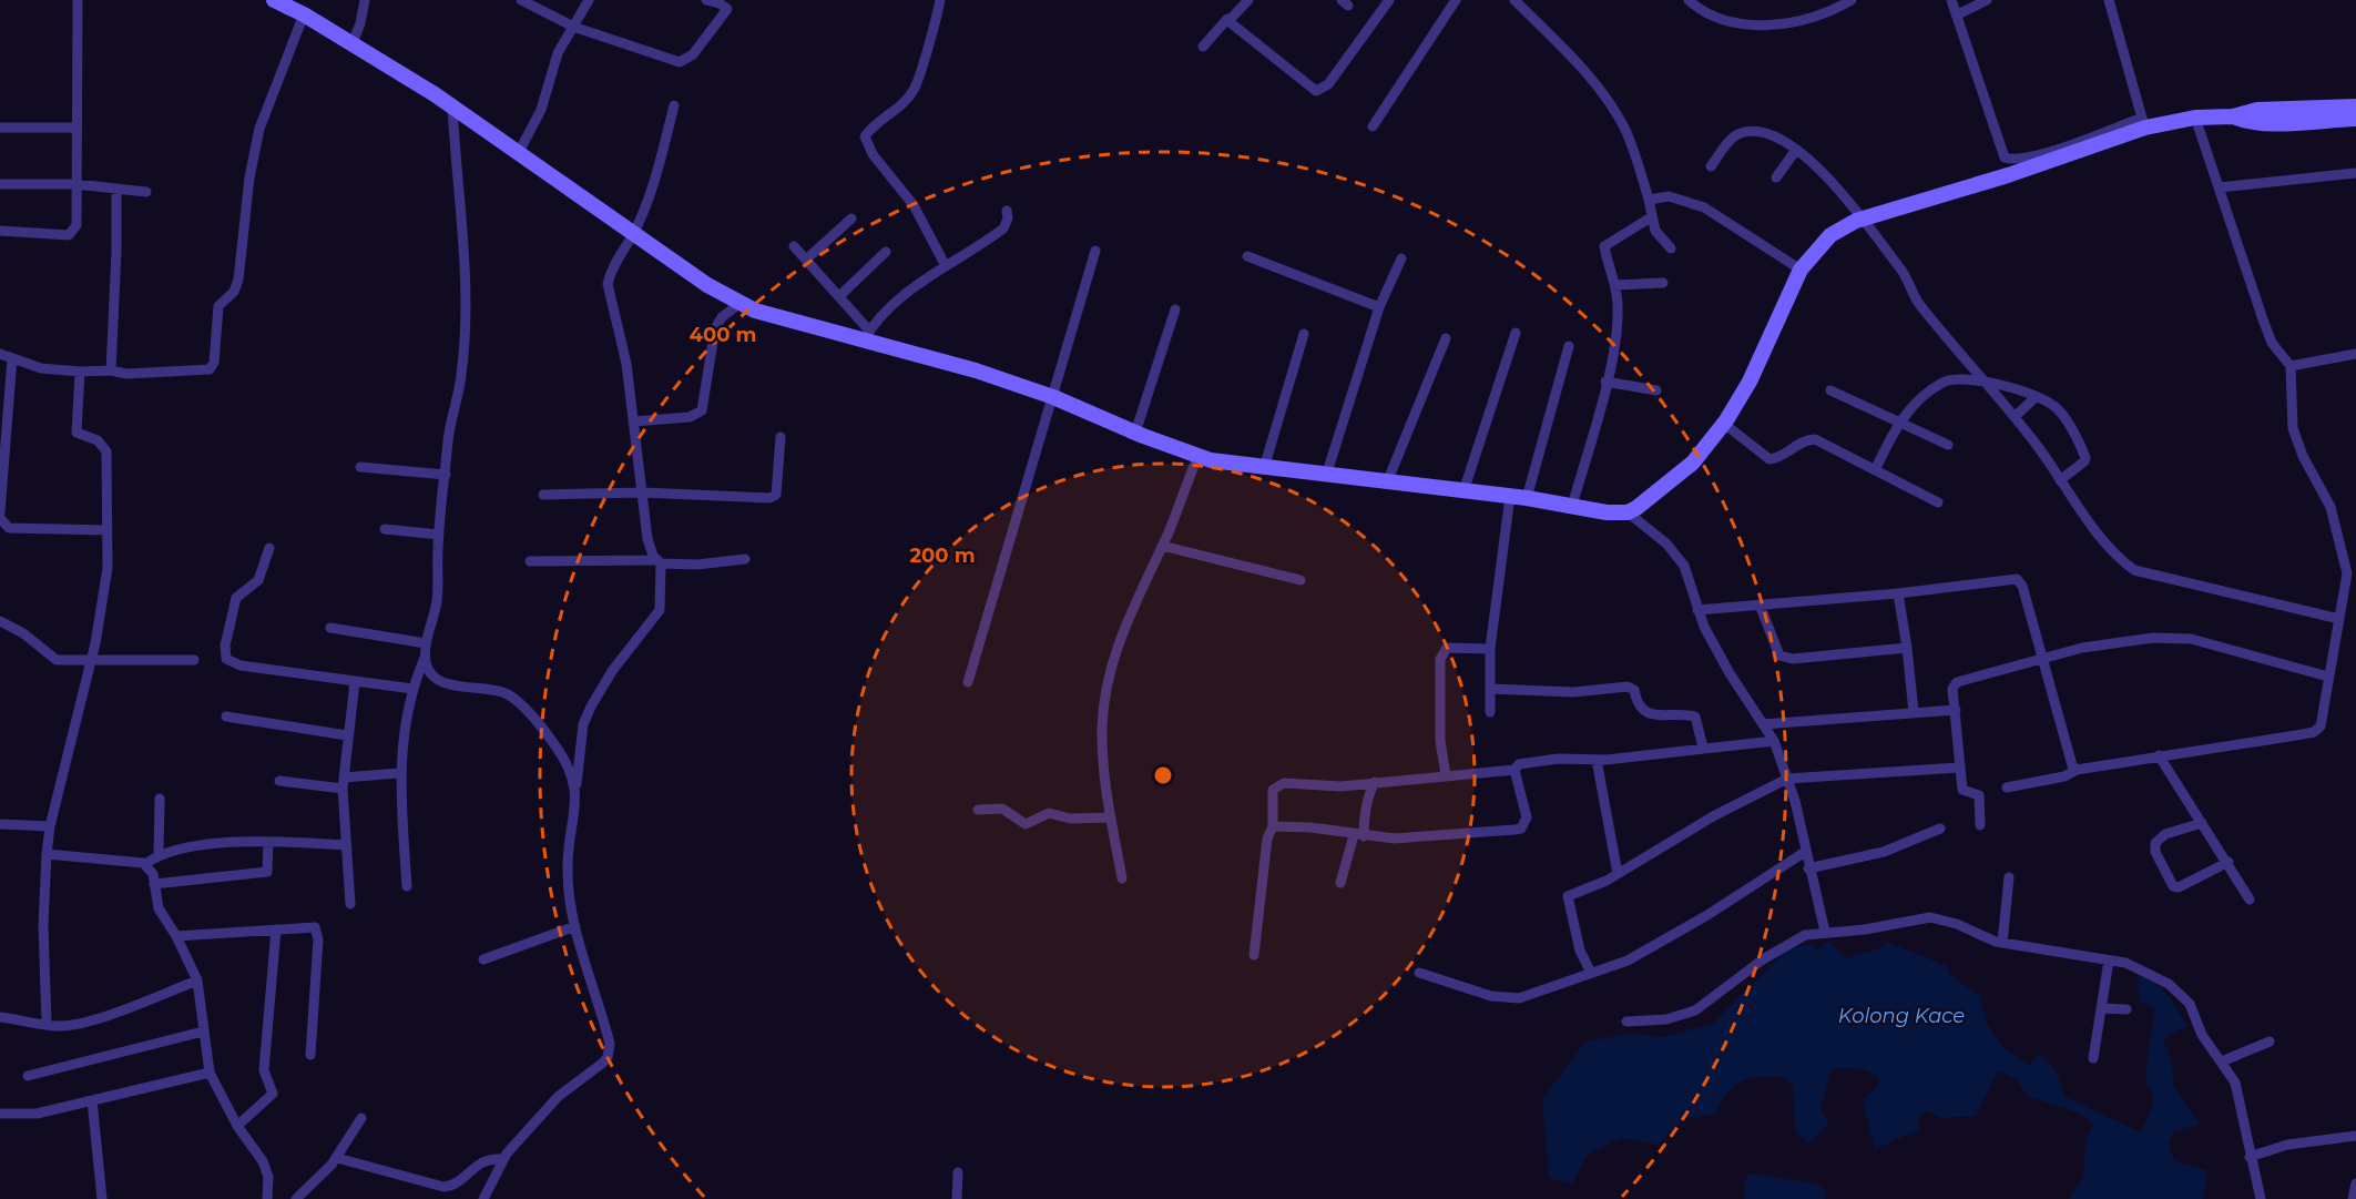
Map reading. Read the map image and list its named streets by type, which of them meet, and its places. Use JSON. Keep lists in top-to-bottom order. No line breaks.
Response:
{"water":["Kolong Kace"],"rings":["400 m","200 m"]}
